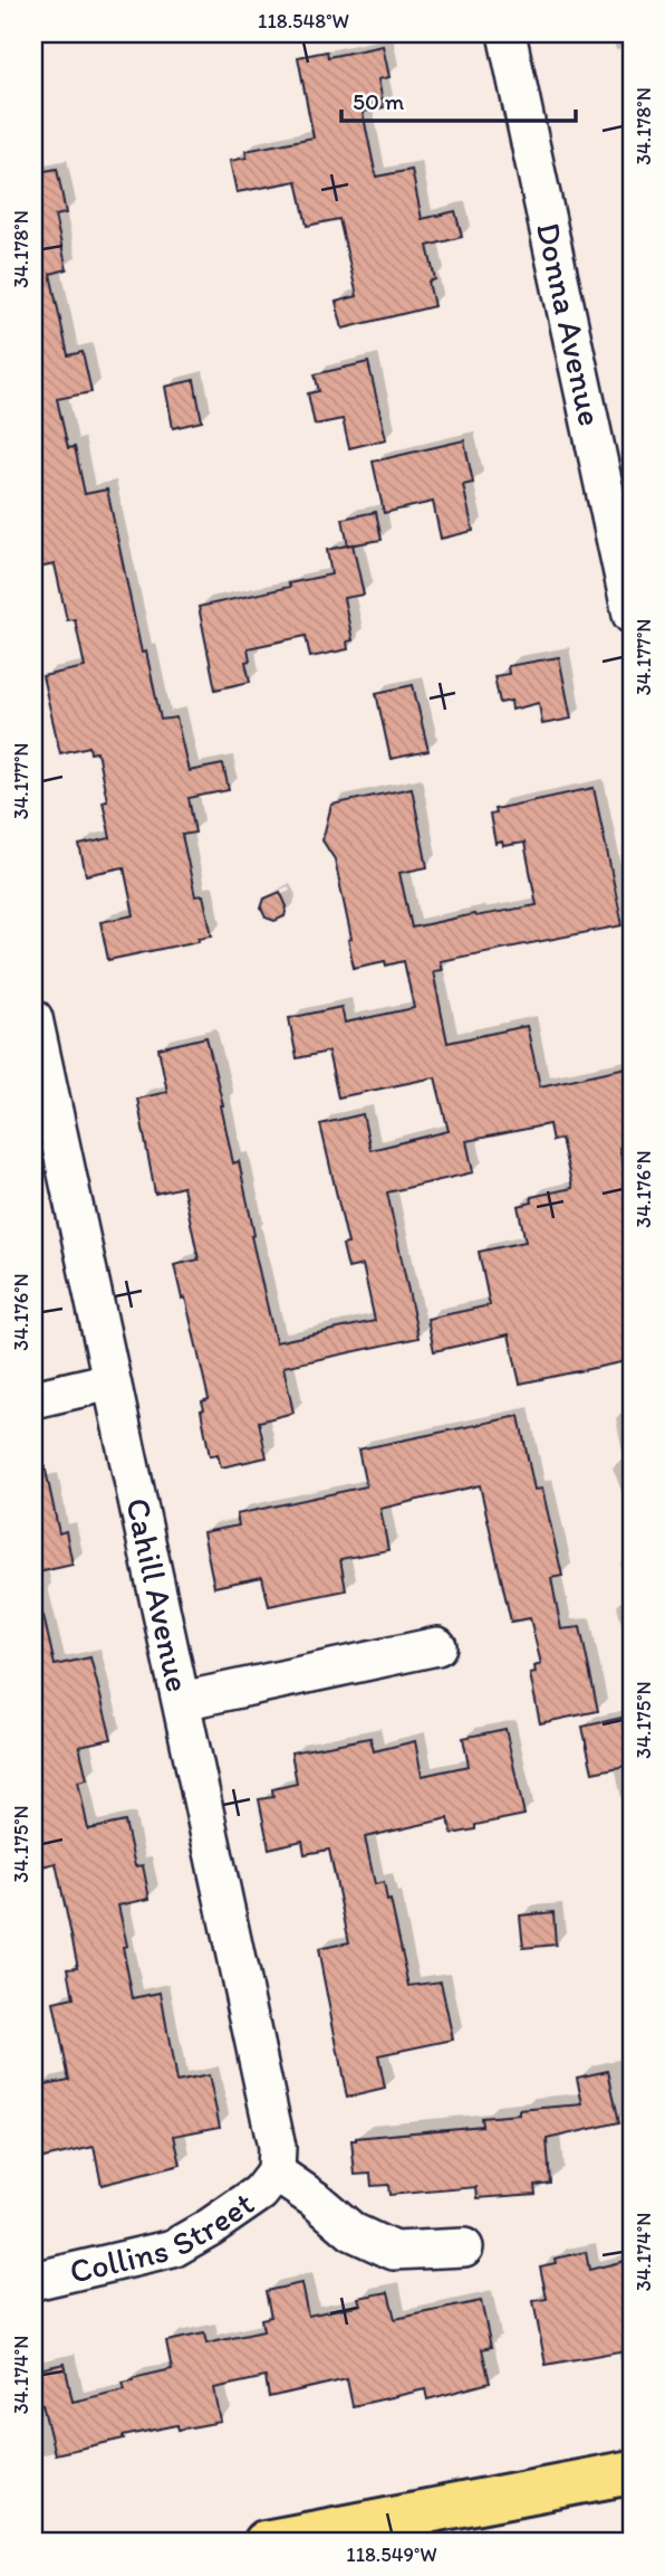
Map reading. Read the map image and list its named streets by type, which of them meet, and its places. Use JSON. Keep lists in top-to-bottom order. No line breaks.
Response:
{"streets":{"street":["Donna Avenue","Cahill Avenue","Collins Street"]},"crossings":[["Cahill Avenue","Collins Street"]],"scale_bar":"50 m","coordinates":["118.548°W","34.178°N","34.177°N","34.176°N","34.175°N","34.174°N","118.549°W"]}
